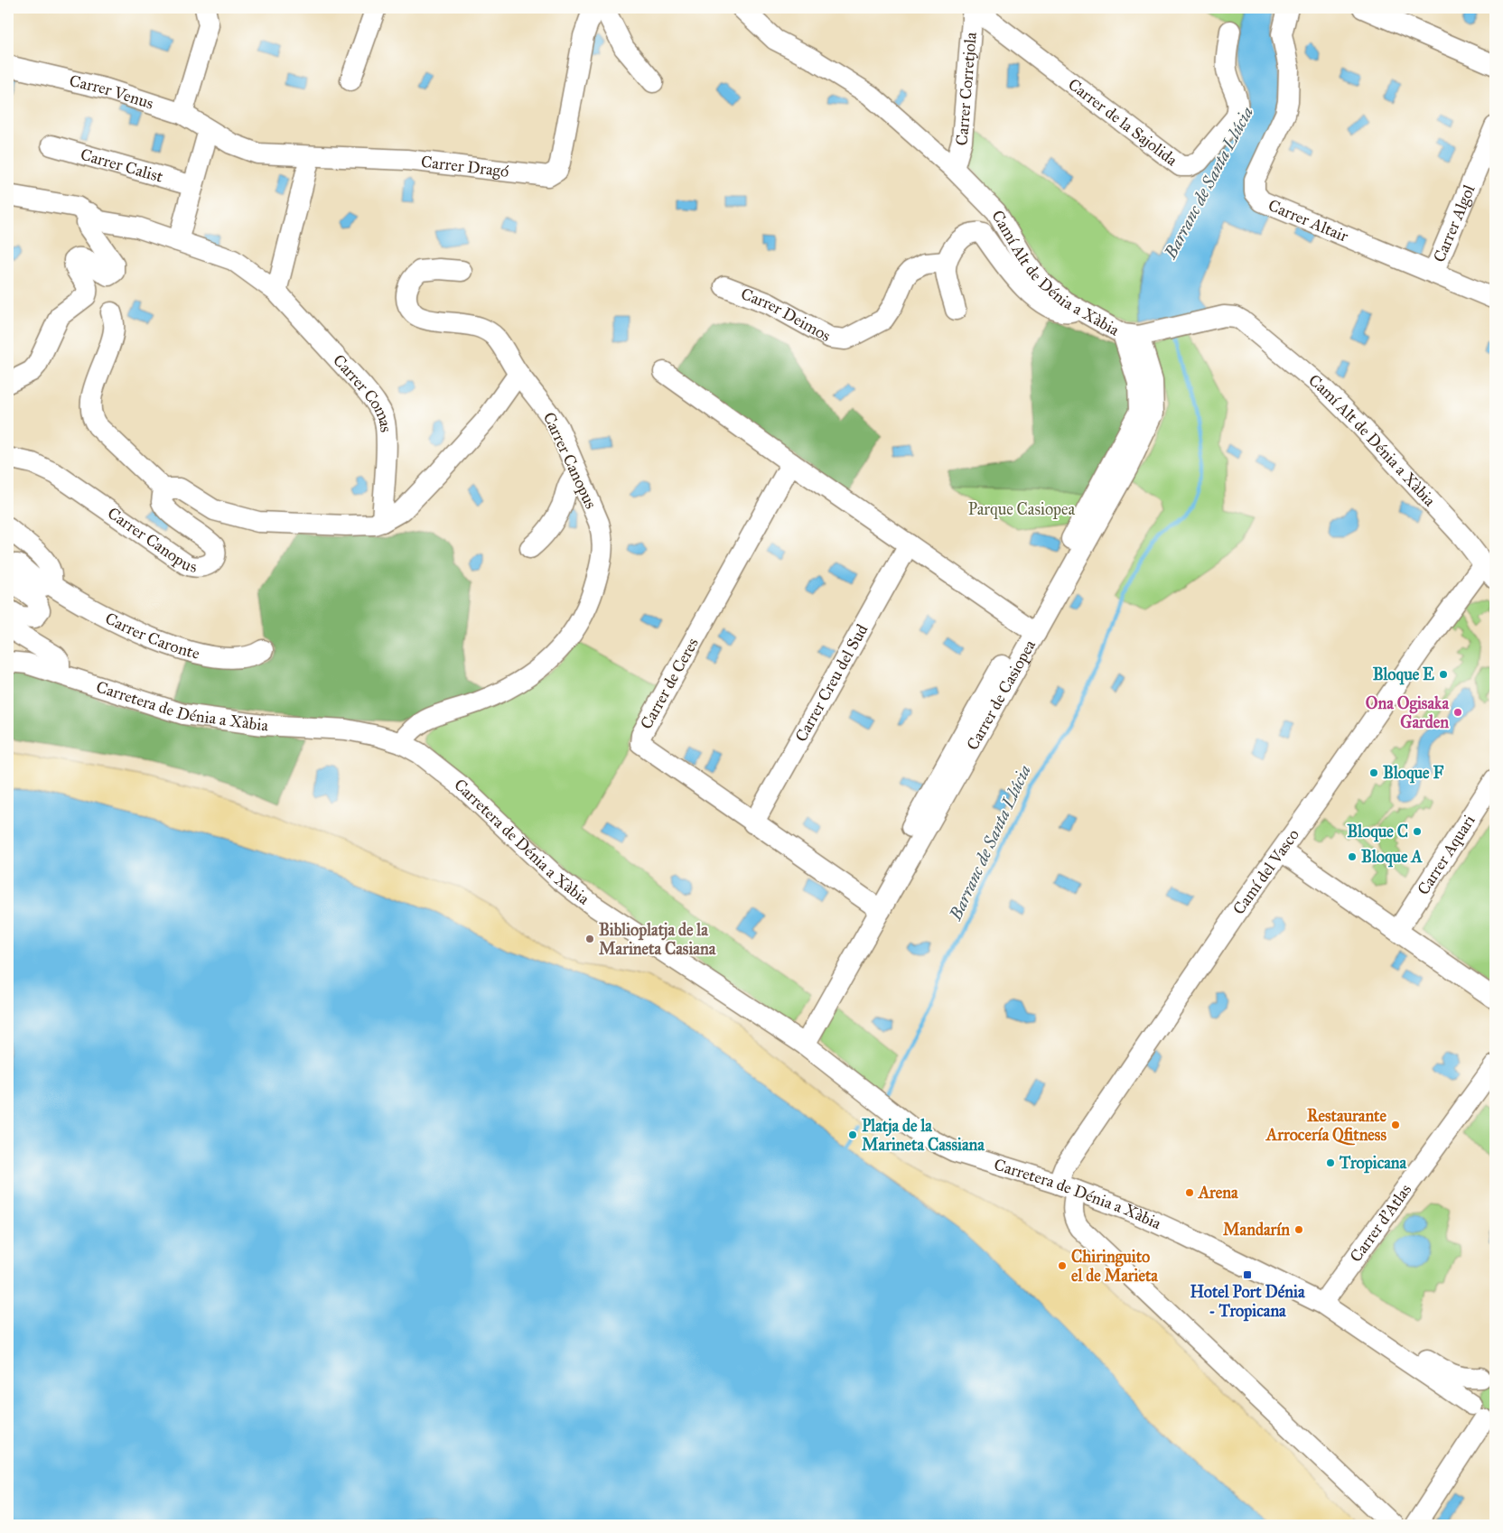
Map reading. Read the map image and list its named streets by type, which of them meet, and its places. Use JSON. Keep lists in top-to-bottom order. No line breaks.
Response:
{"streets":{"street":["Carrer Corretjola","Carrer Venus","Carrer de la Sajolida","Carrer Calist","Carrer Dragó","Carrer Altair","Carrer Algol","Camí Alt de Dénia a Xàbia","Carrer Deimos","Carrer Comas","Carrer Canopus","Carrer Caronte","Carrer de Ceres","Carrer Creu del Sud","Carrer de Casiopea","Carretera de Dénia a Xàbia","Carrer Aquari","Camí del Vasco","Carrer d'Atlas"]},"crossings":[["Carrer Corretjola","Carrer de la Sajolida"],["Carrer Corretjola","Camí Alt de Dénia a Xàbia"],["Carrer Venus","Carrer Dragó"],["Carrer Altair","Carrer Algol"],["Camí Alt de Dénia a Xàbia","Carrer de Casiopea"],["Camí Alt de Dénia a Xàbia","Camí del Vasco"],["Carrer Canopus","Carretera de Dénia a Xàbia"],["Carrer de Ceres","Carrer Creu del Sud"],["Carrer de Ceres","Carrer de Casiopea"],["Carrer de Casiopea","Carretera de Dénia a Xàbia"],["Carretera de Dénia a Xàbia","Camí del Vasco"],["Carretera de Dénia a Xàbia","Carrer d'Atlas"]],"water":["Barranc de Santa Llúcia"],"parks":["Parque Casiopea"],"places":{"other":["Bloque E","Ona Ogisaka Garden","Bloque F","Bloque C","Bloque A","Biblioplatja de la Marineta Casiana","Restaurante Arrocería Qfitness","Platja de la Marineta Cassiana","Tropicana","Arena","Mandarín","Chiringuito el de Marieta"],"transit":["Hotel Port Dénia - Tropicana"]}}
